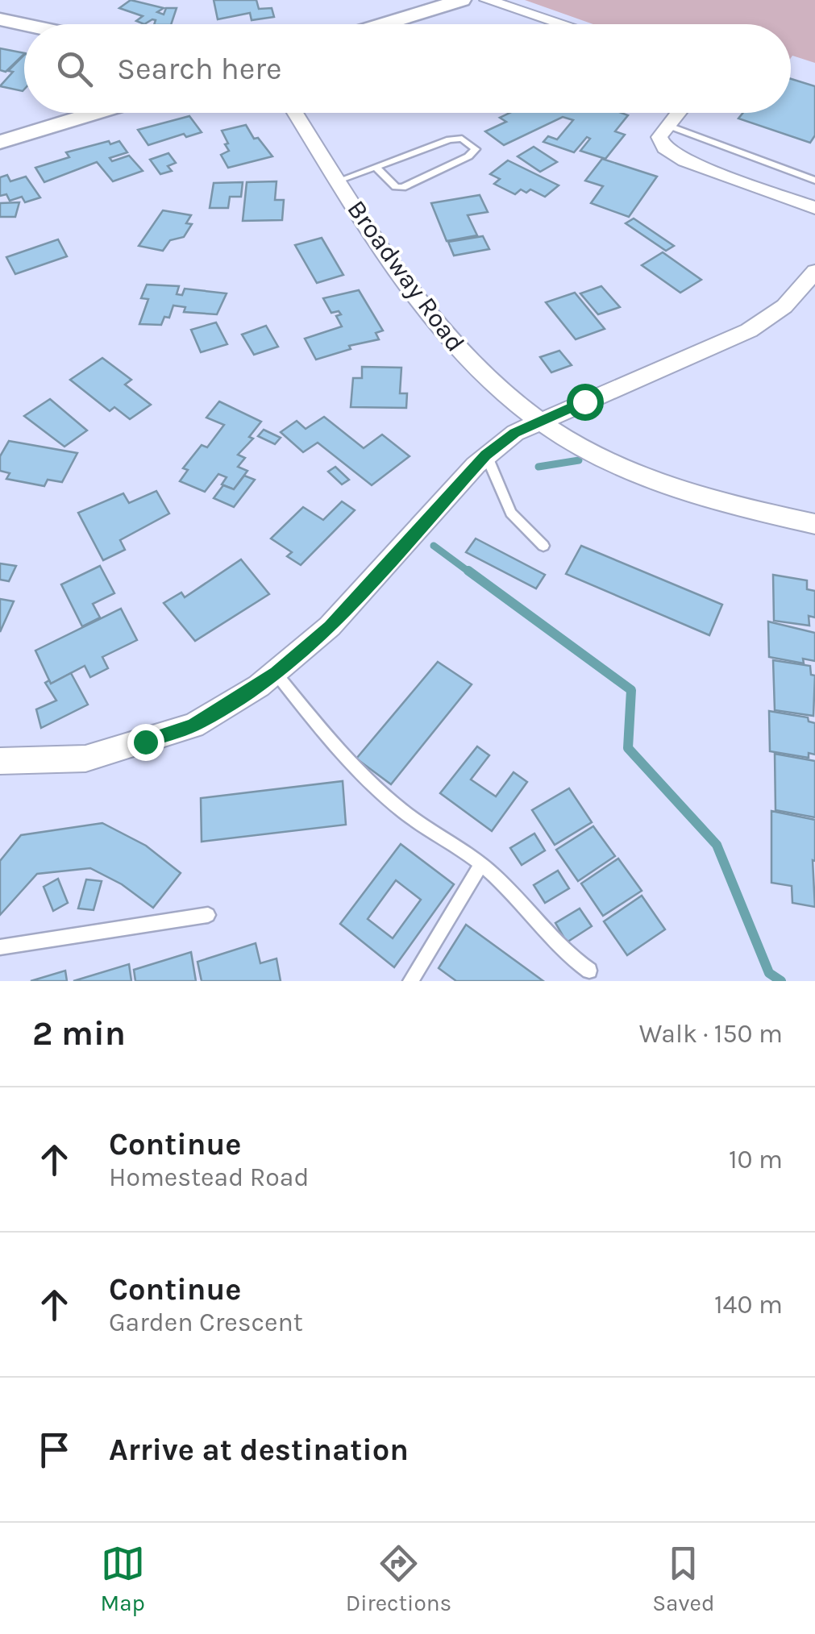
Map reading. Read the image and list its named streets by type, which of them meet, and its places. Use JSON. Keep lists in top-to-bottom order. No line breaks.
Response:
{"streets":{"street":["Broadway Road"]},"page":{"search":"Search here","heading":["2 min","Walk · 150 m"],"list":[["Continue","Homestead Road","10 m"],["Continue","Garden Crescent","140 m"],"Arrive at destination"],"nav":["Map","Directions","Saved"]}}
